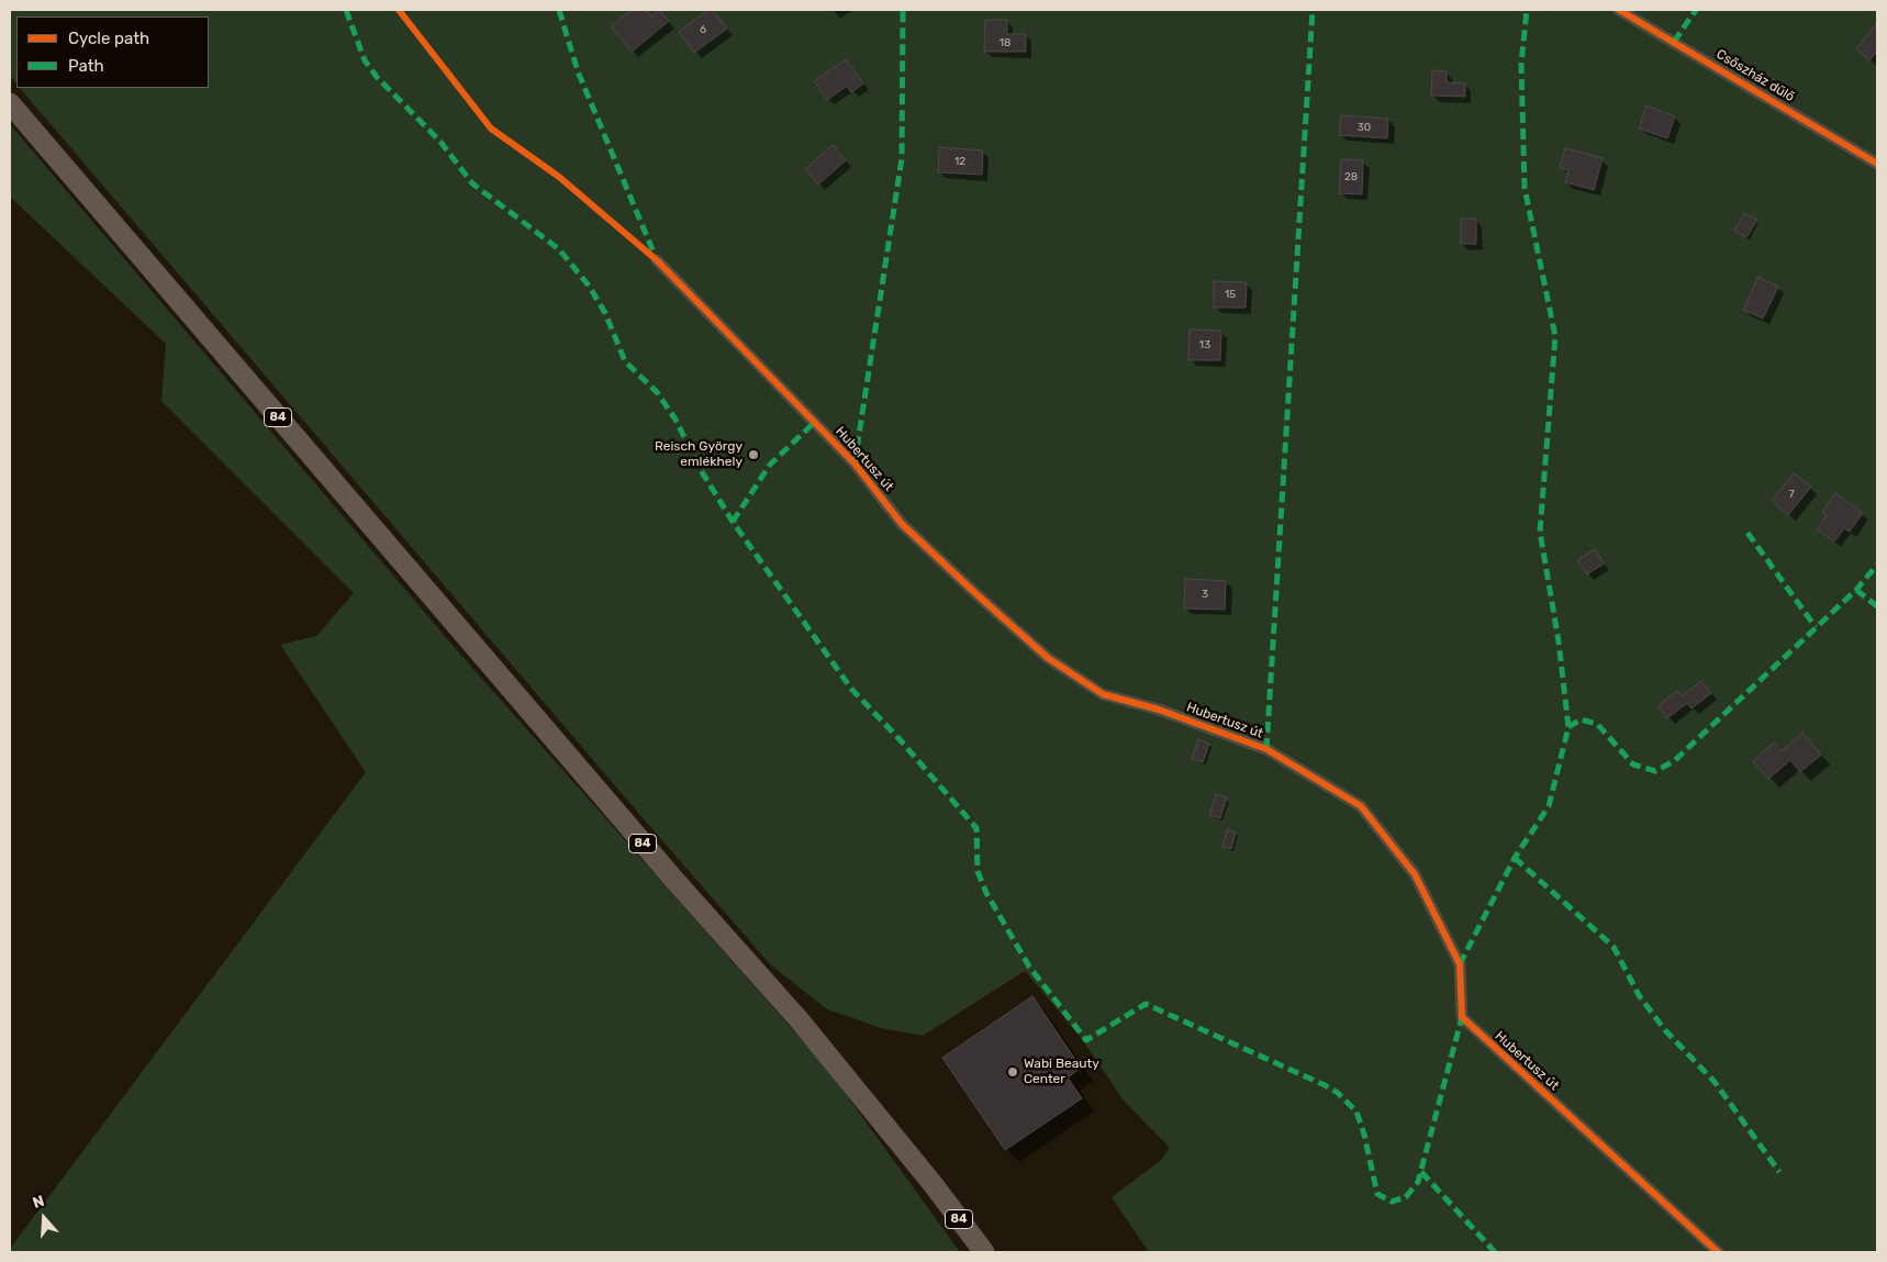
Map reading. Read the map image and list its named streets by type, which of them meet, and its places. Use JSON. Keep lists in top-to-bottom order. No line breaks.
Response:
{"streets":{"main road":["84"],"street":["Csőszház dűlő","Hubertusz út"]},"places":["Reisch György emlékhely","Wabi Beauty Center"],"house_numbers":["6","18","30","12","28","15","13","7","3"],"legend":["Cycle path","Path"],"north":"top"}
